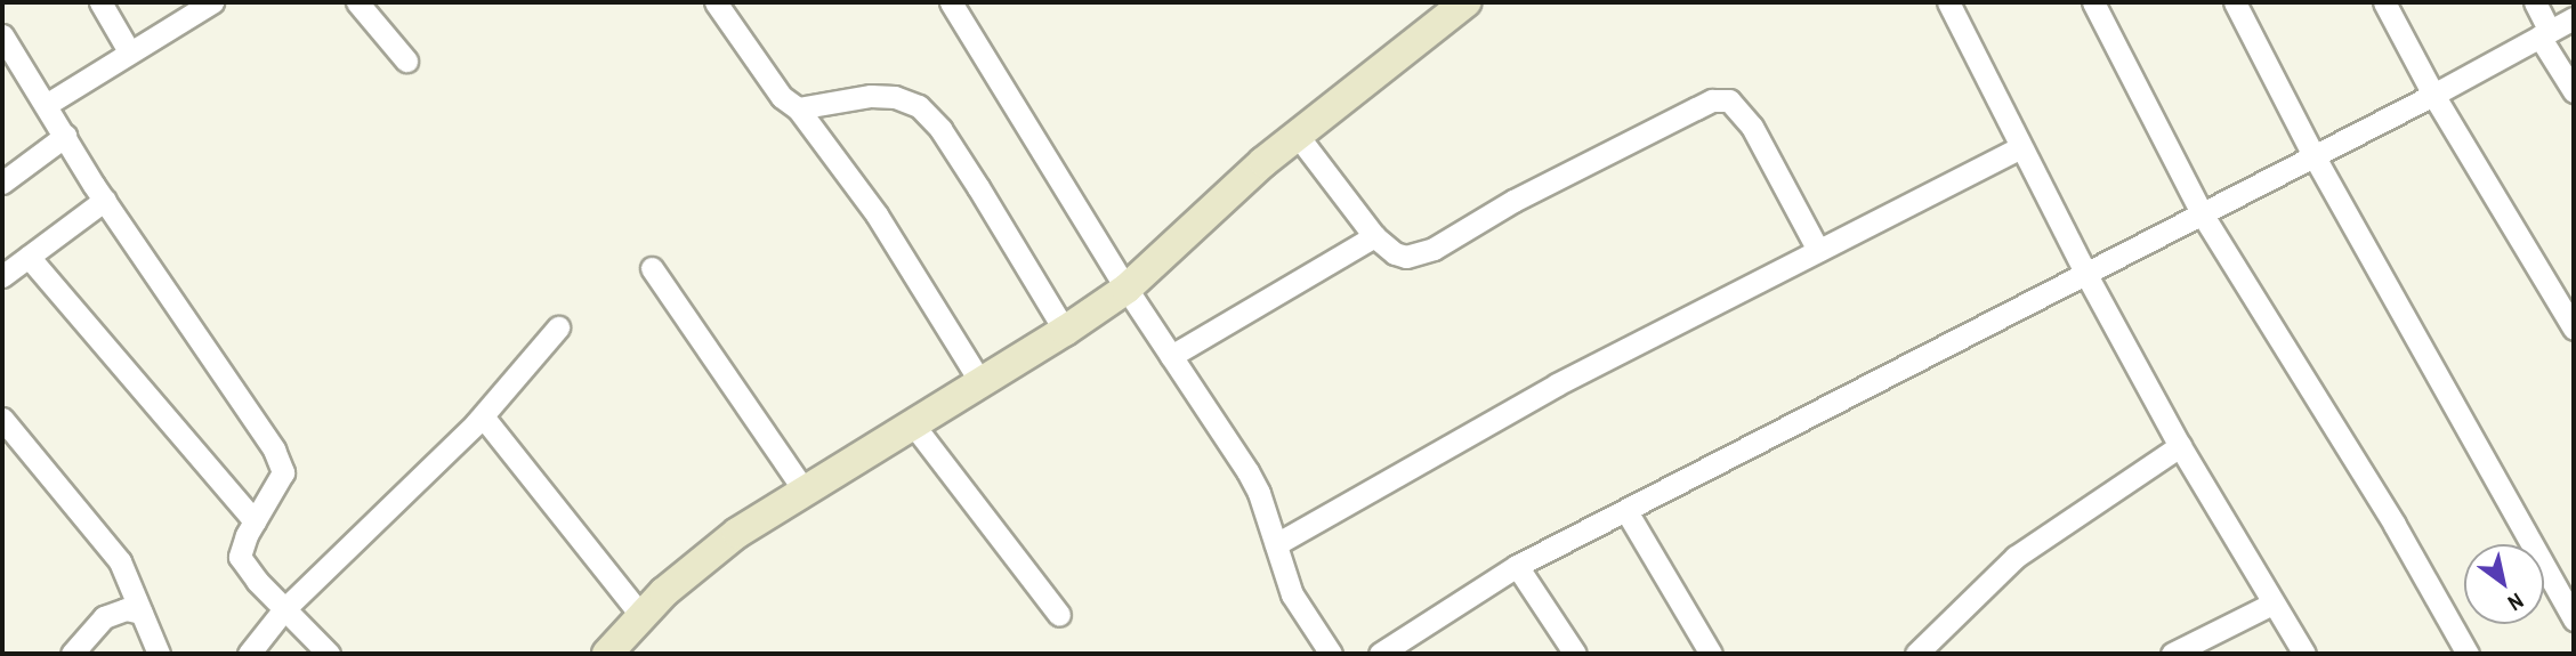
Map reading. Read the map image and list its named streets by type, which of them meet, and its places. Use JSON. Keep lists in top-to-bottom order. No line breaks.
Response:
{"north":"bottom right"}
